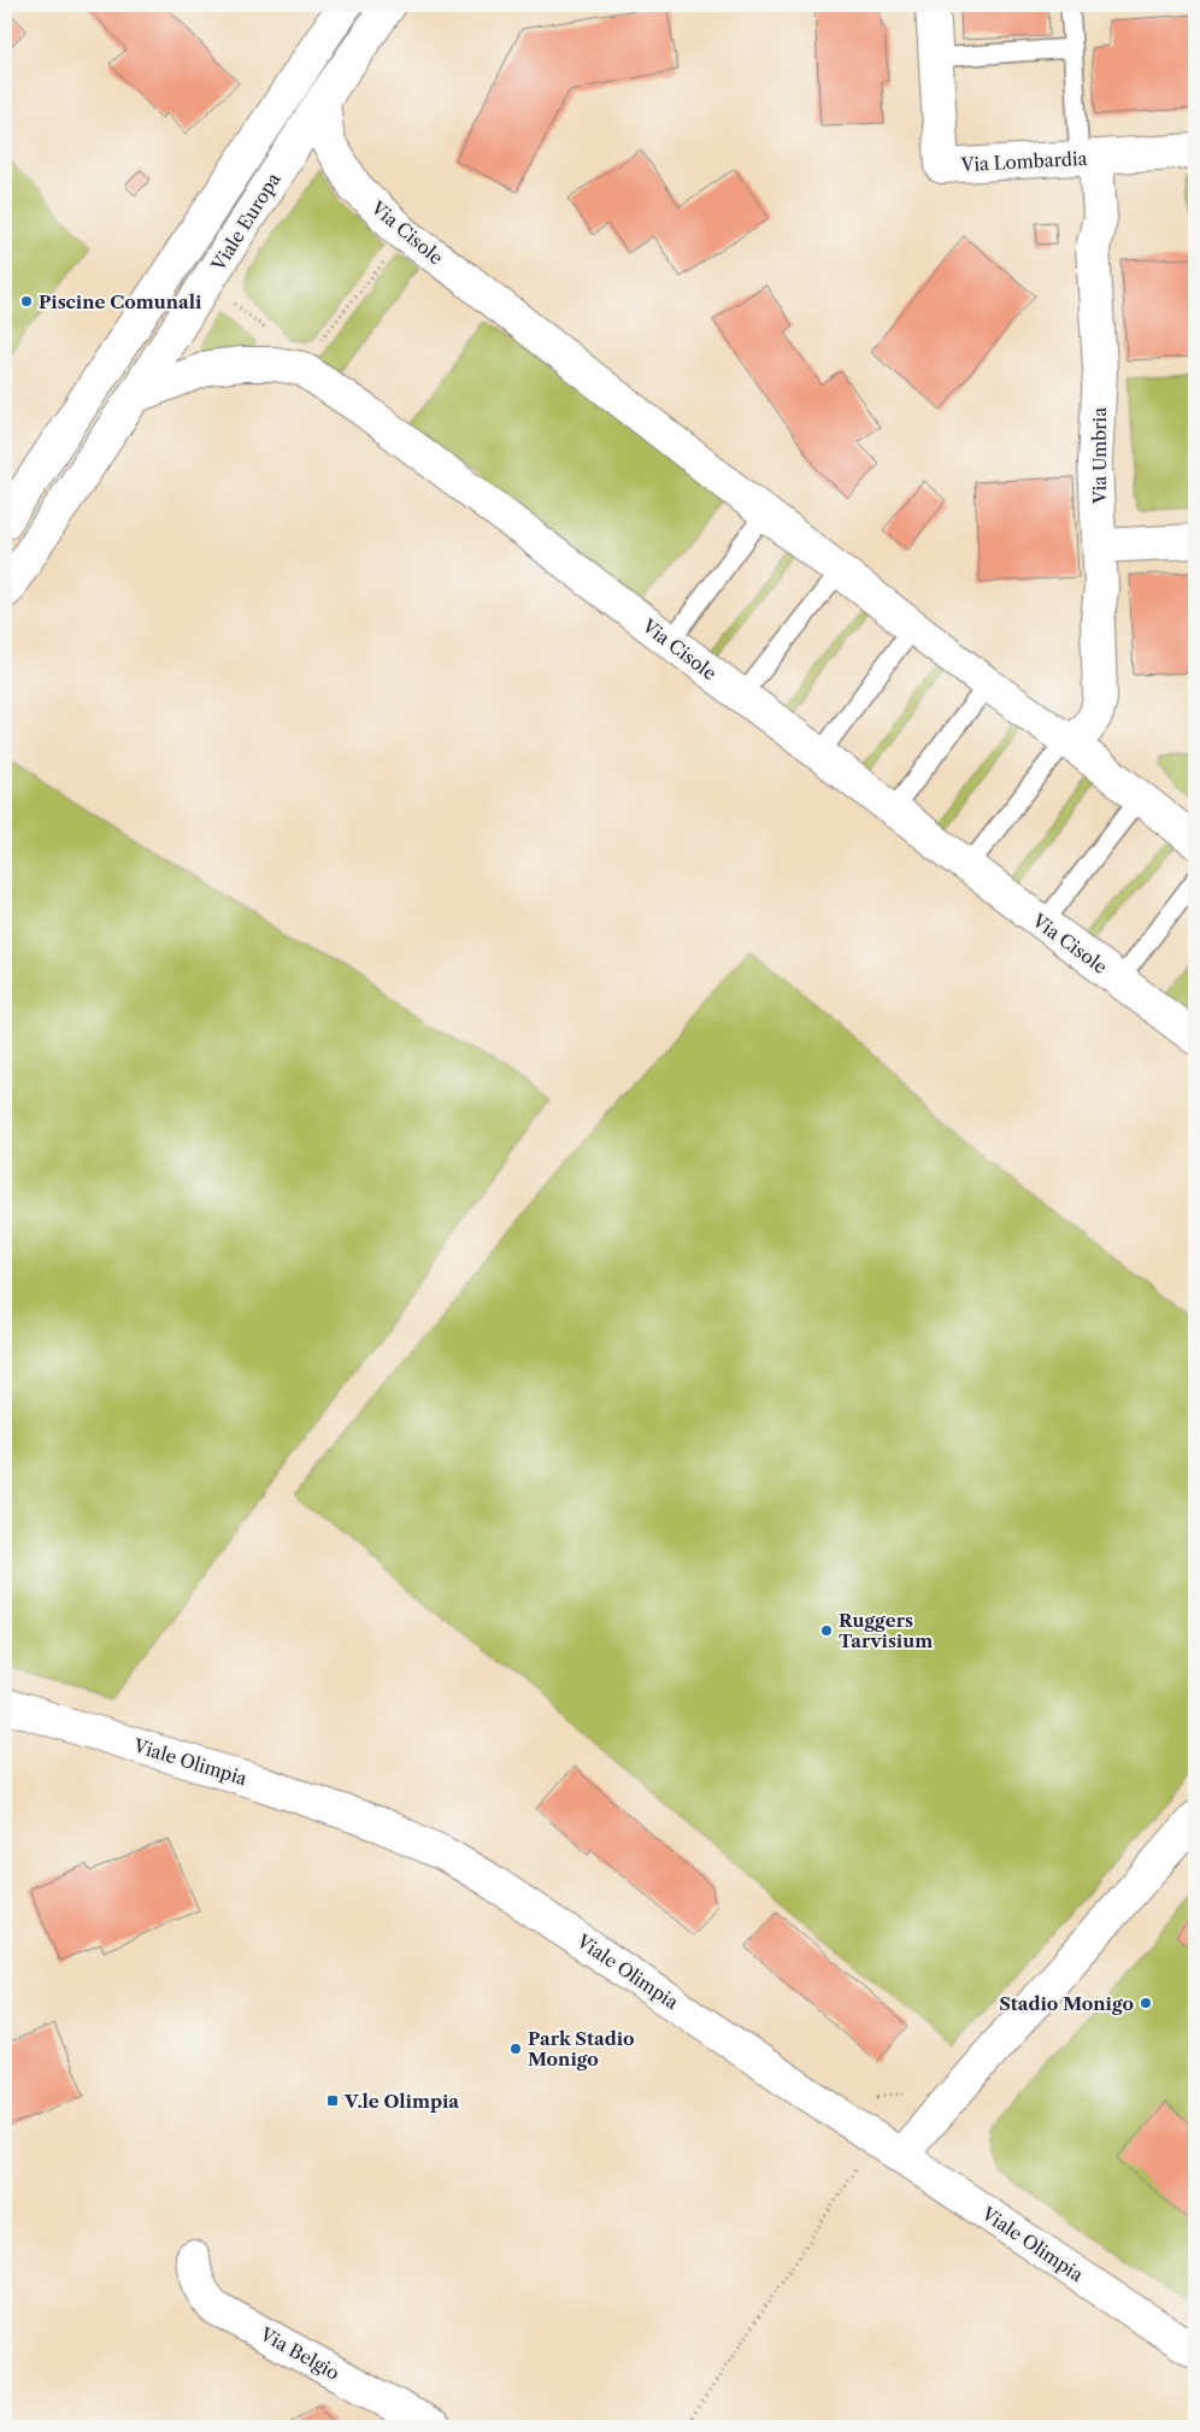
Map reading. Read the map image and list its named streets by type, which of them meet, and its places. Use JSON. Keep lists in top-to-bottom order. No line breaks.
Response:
{"streets":{"street":["Via Lombardia","Viale Europa","Via Cisole","Via Umbria","Viale Olimpia","Via Belgio"]},"crossings":[["Via Lombardia","Via Umbria"],["Viale Europa","Via Cisole"],["Via Cisole","Via Umbria"]],"places":{"other":["Piscine Comunali","Ruggers Tarvisium","Stadio Monigo","Park Stadio Monigo"],"transit":["V.le Olimpia"]}}
